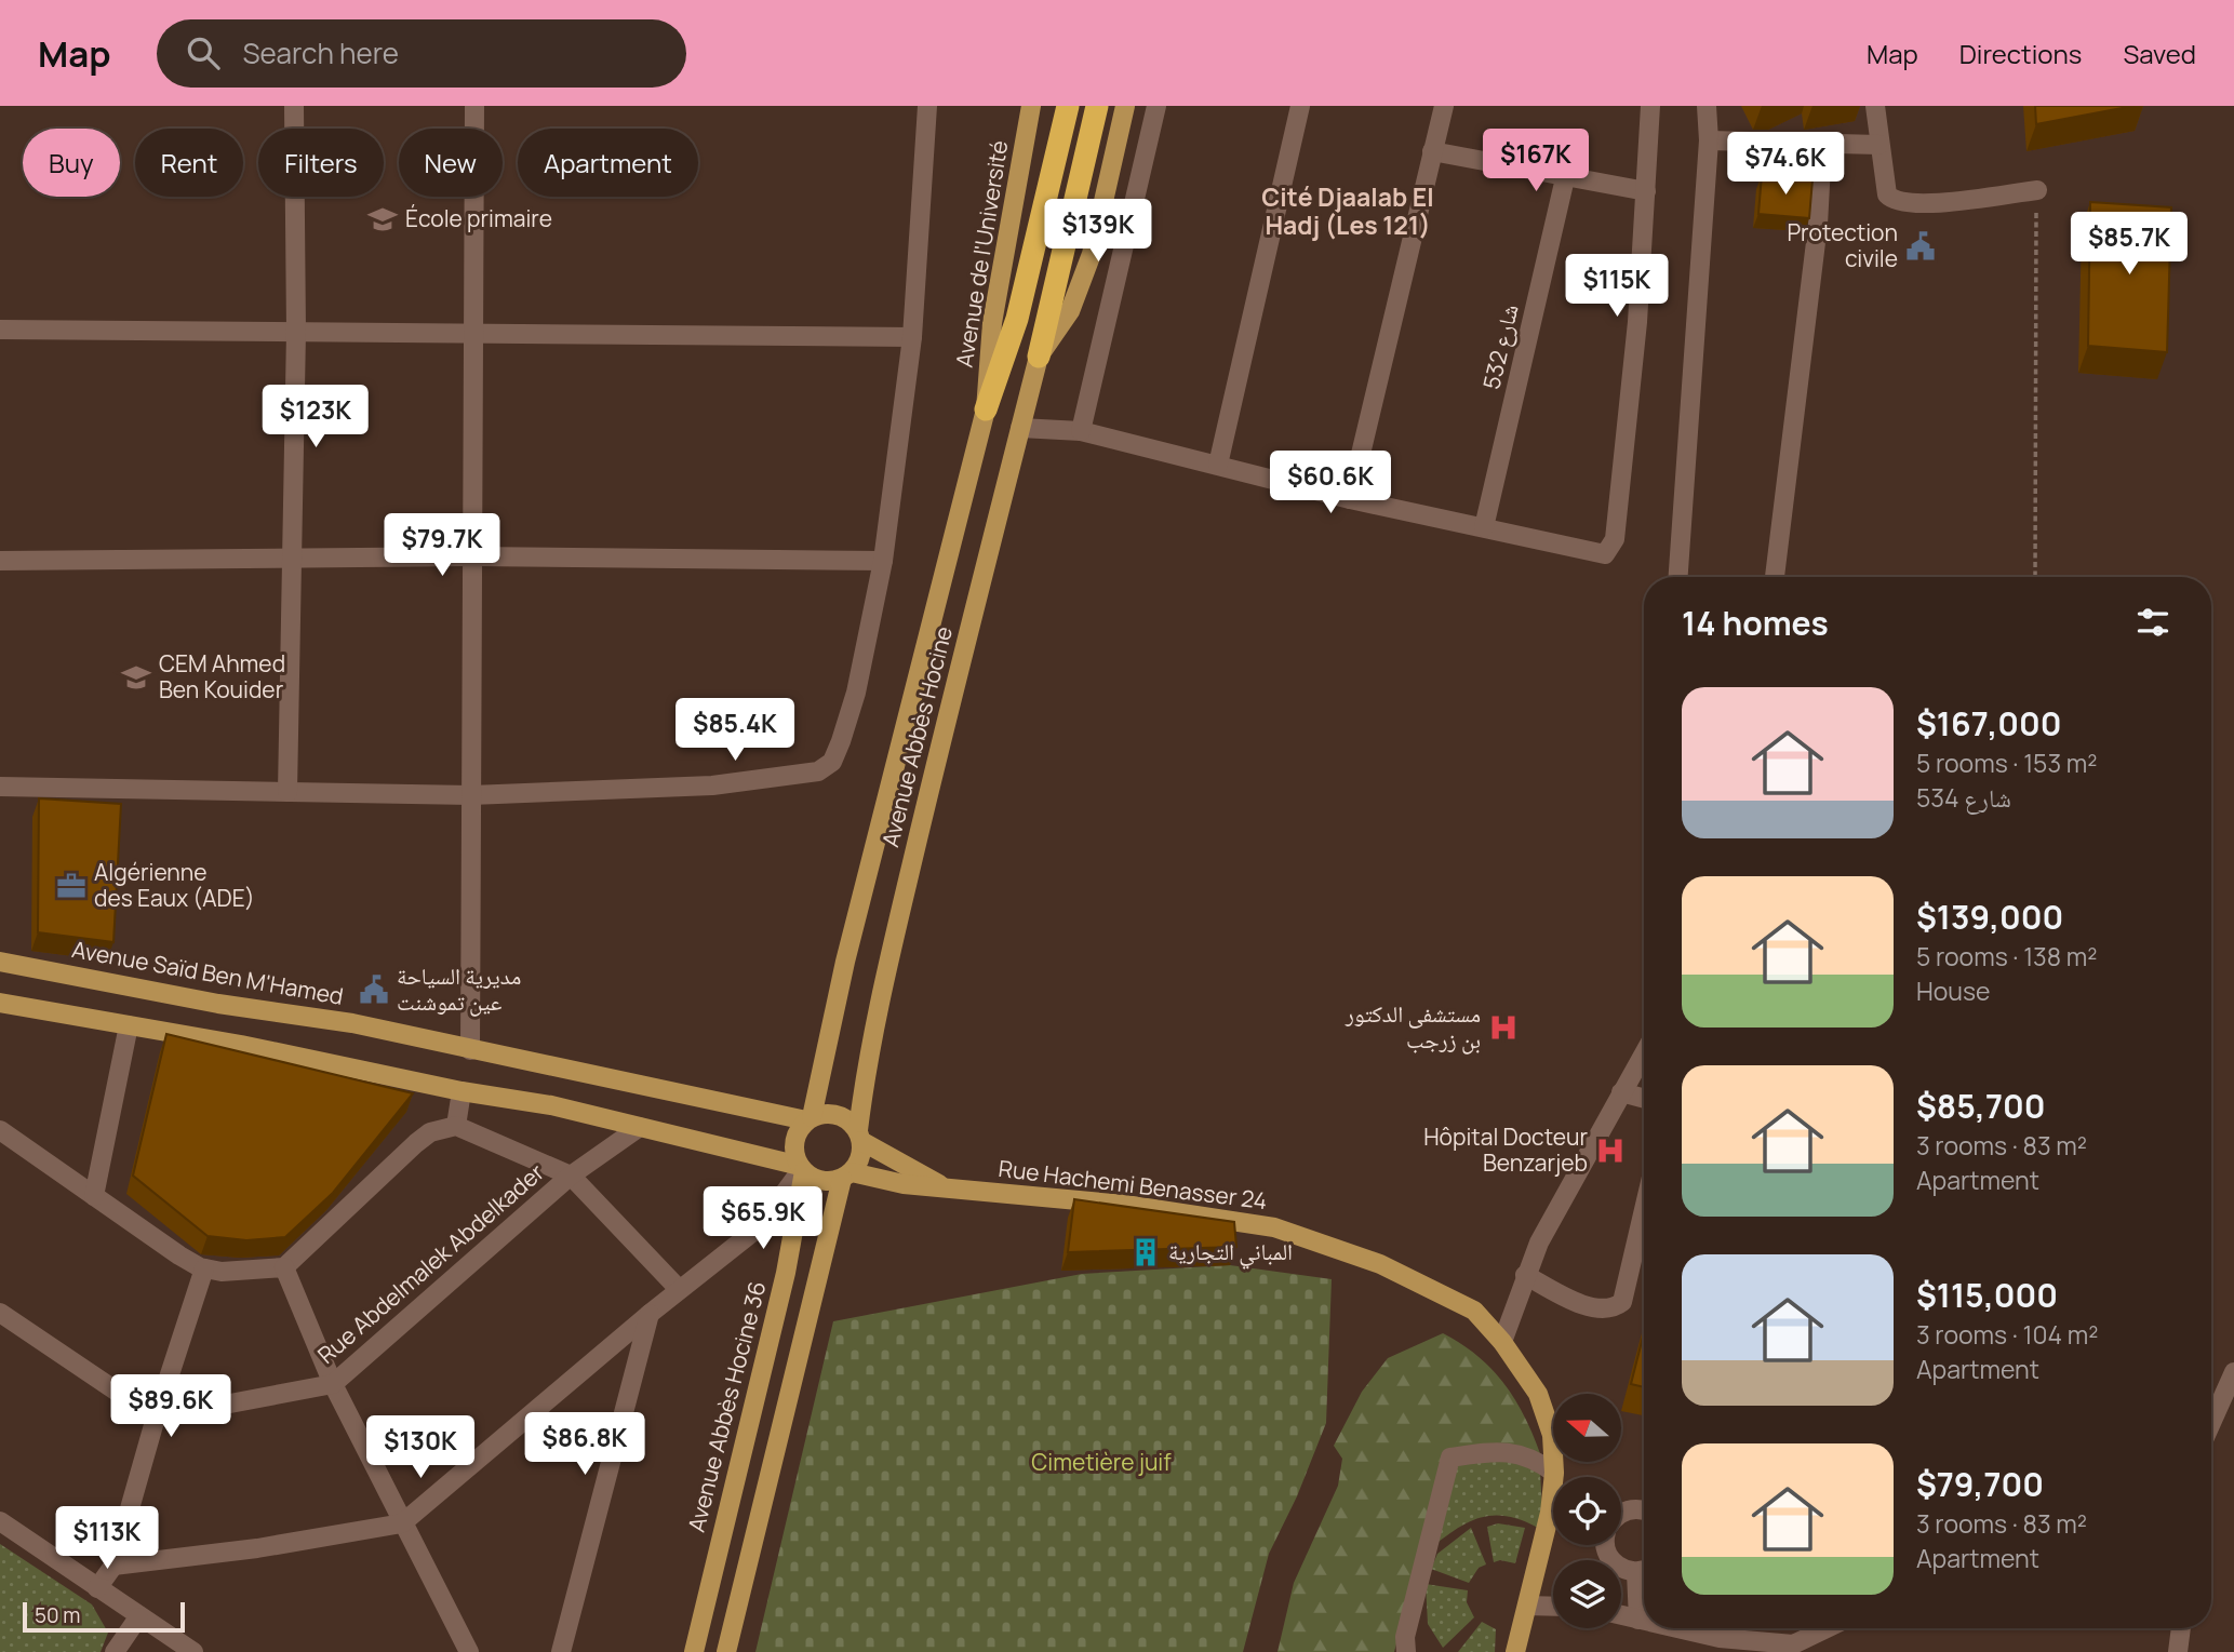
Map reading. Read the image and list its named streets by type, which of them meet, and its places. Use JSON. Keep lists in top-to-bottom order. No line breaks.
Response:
{"streets":{"main road":["Avenue de l'Université","Avenue Abbès Hocine","Avenue Saïd Ben M'Hamed","Rue Hachemi Benasser 24","Avenue Abbès Hocine 36"],"street":["532 شارع","Rue Abdelmalek Abdelkader"]},"crossings":[["Avenue de l'Université","Avenue Abbès Hocine"],["Avenue Abbès Hocine","Avenue Saïd Ben M'Hamed"],["Avenue Abbès Hocine","Rue Hachemi Benasser 24"],["Avenue Abbès Hocine","Avenue Abbès Hocine 36"],["Avenue Saïd Ben M'Hamed","Rue Hachemi Benasser 24"],["Avenue Saïd Ben M'Hamed","Avenue Abbès Hocine 36"],["Rue Hachemi Benasser 24","Avenue Abbès Hocine 36"]],"districts":["Cité Djaalab El Hadj (Les 121)"],"parks":["Cimetière juif"],"places":{"school or university":["École primaire","CEM Ahmed Ben Kouider"],"public building":["Protection civile","مديرية السياحة عين تموشنت"],"office":["Algérienne des Eaux (ADE)"],"hospital":["مستشفى الدكتور بن زرجب","Hôpital Docteur Benzarjeb"],"building":["المباني التجارية"]},"scale_bar":"50 m","north":"left","page":{"header":"Map","search":"Search here","nav":["Map","Directions","Saved"],"price":["$167K","$74.6K","$139K","$85.7K","$115K","$123K","$60.6K","$79.7K","$85.4K","$65.9K","$89.6K","$86.8K","$130K","$113K"],"chip":["Buy","Rent","Filters","New","Apartment"],"heading":"14 homes","list":[{"name":"$167,000","note":"5 rooms · 153 m² · 534 شارع"},{"name":"$139,000","note":"5 rooms · 138 m² · House"},{"name":"$85,700","note":"3 rooms · 83 m² · Apartment"},{"name":"$115,000","note":"3 rooms · 104 m² · Apartment"},{"name":"$79,700","note":"3 rooms · 83 m² · Apartment"}],"scale":"50 m"}}
